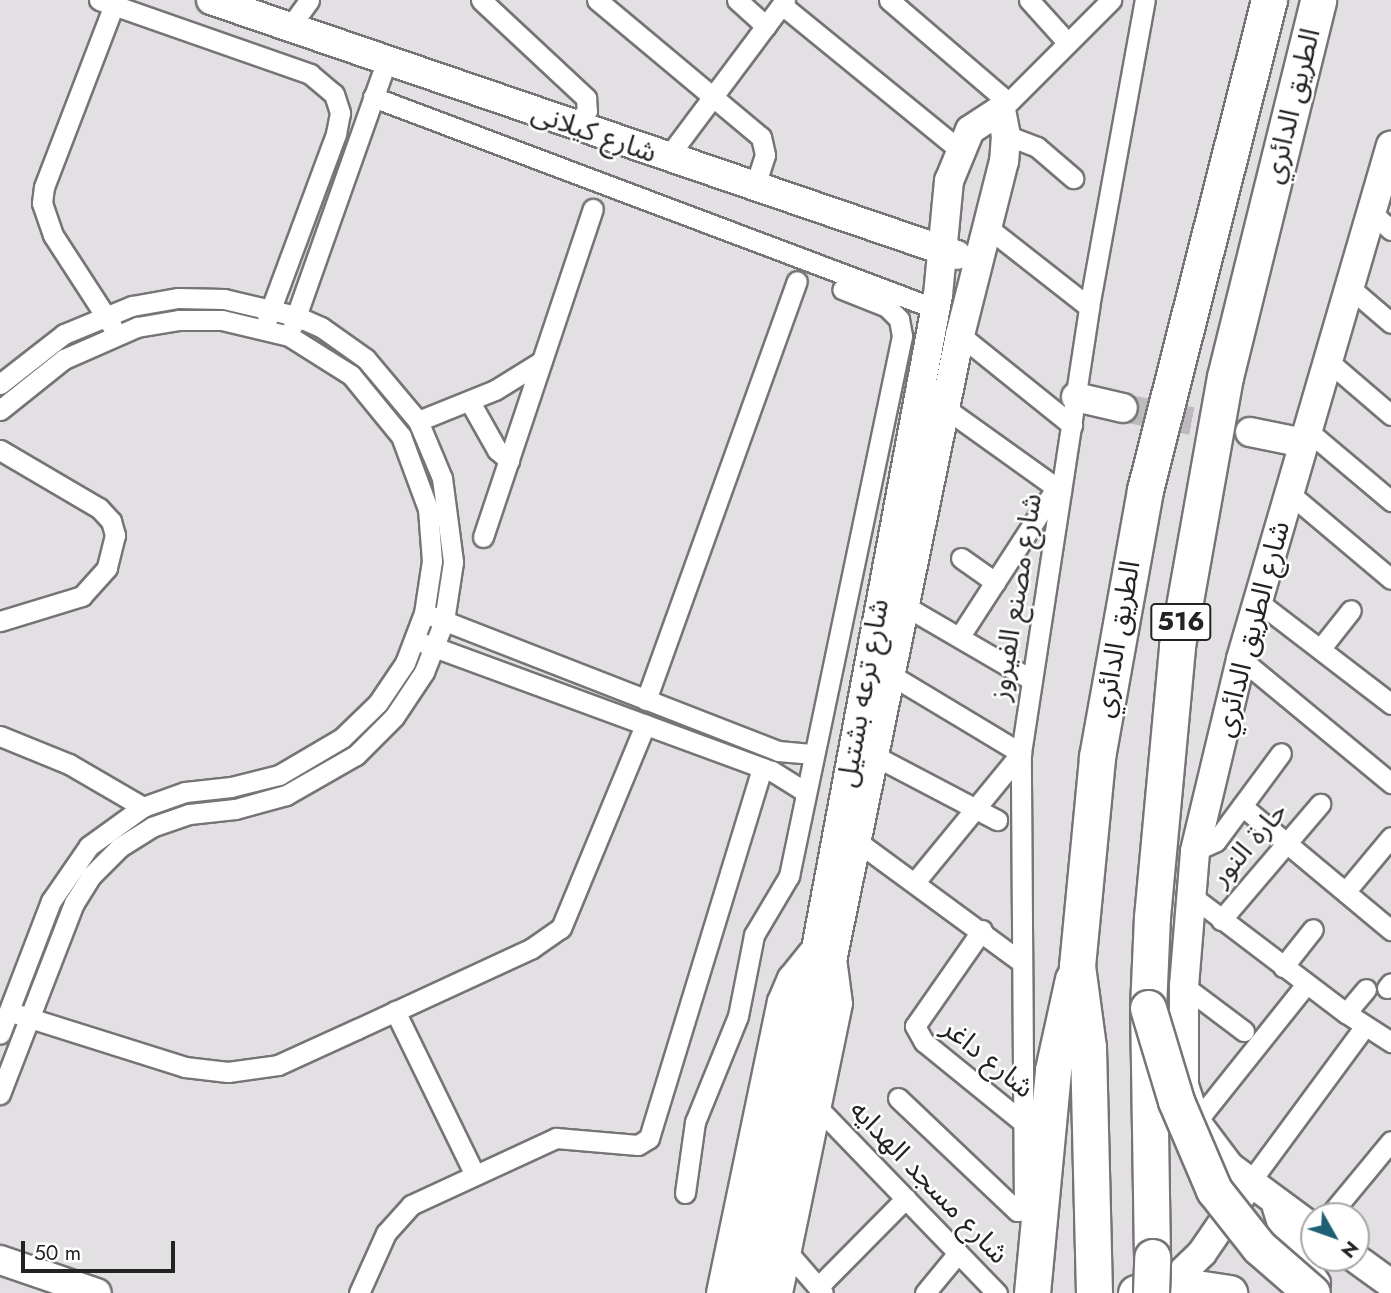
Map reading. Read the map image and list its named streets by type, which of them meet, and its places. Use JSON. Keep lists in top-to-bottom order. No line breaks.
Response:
{"streets":{"highway":["الطريق الدائري","516"],"street":["شارع كيلانى","شارع مصنع الفيروز","شارع الطريق الدائري","شارع ترعه بشتيل","حارة النور","شارع داغر","شارع مسجد الهدايه"]},"crossings":[["شارع كيلانى","شارع ترعه بشتيل"],["شارع مصنع الفيروز","شارع داغر"],["شارع ترعه بشتيل","شارع مسجد الهدايه"]],"scale_bar":"50 m","north":"bottom right"}
